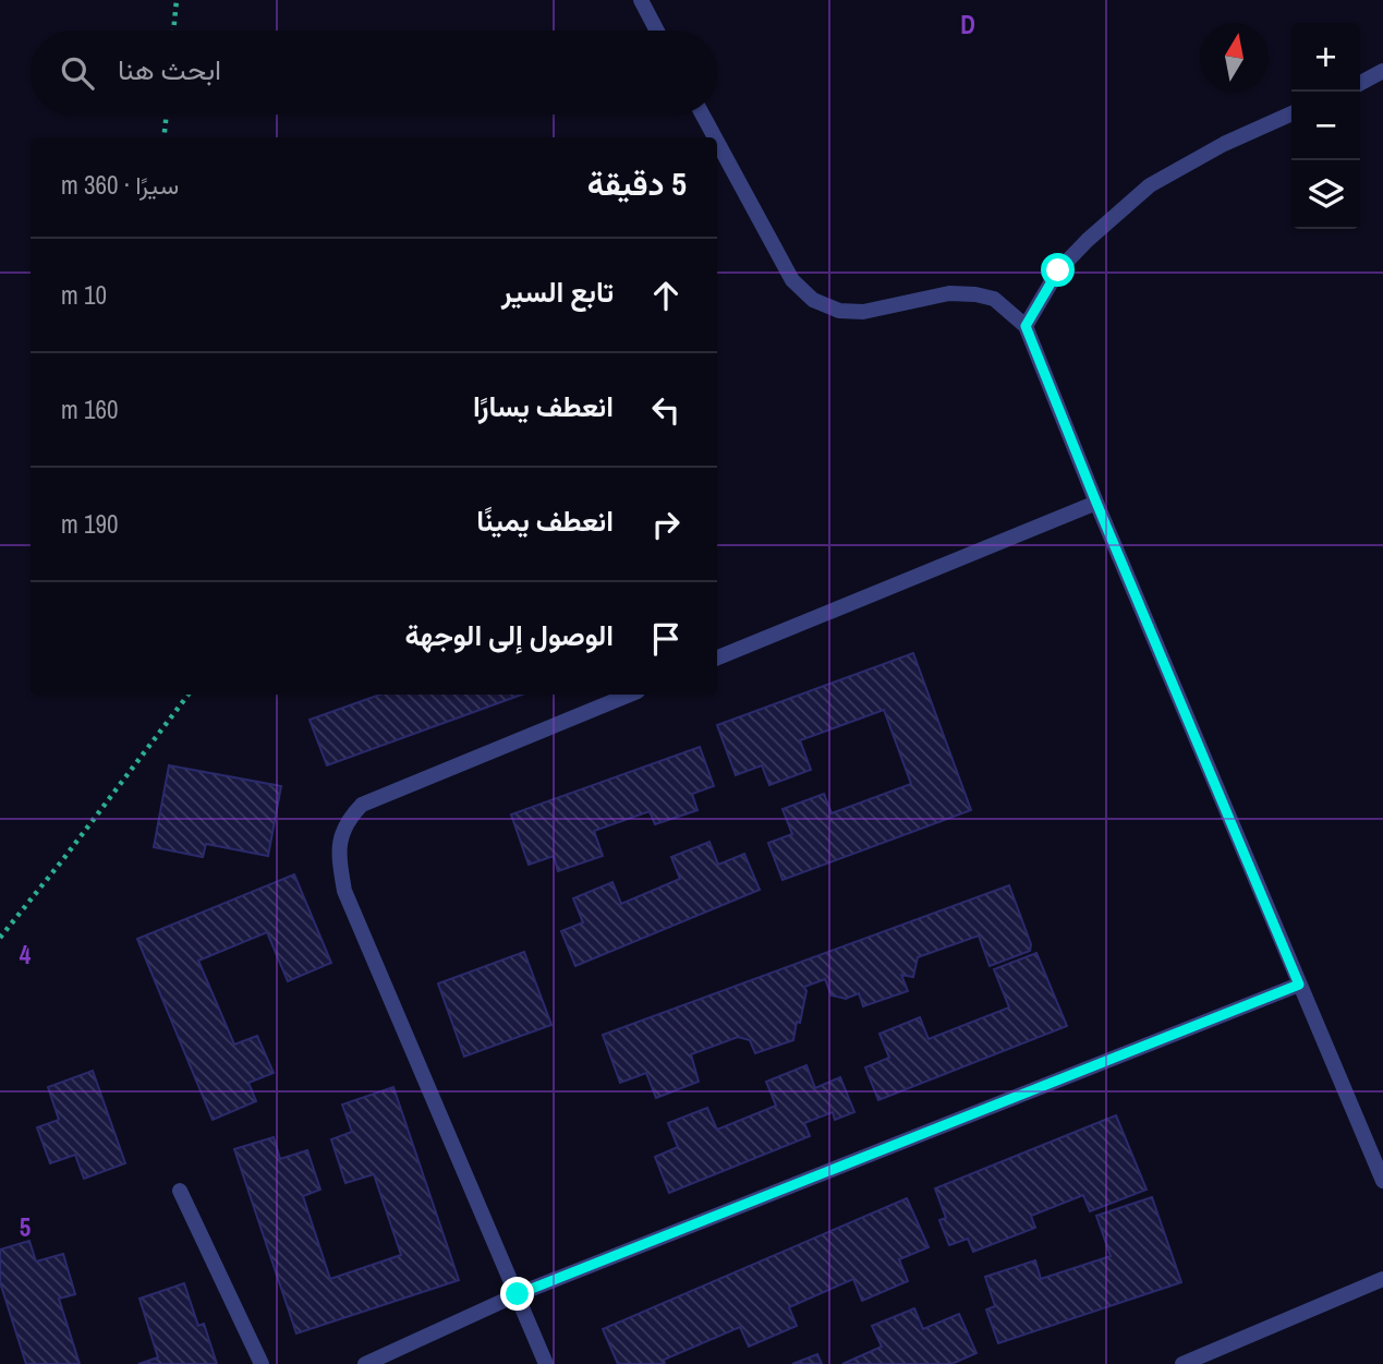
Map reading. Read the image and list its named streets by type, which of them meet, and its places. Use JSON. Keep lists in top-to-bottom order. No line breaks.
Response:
{"north":"top","page":{"map_buttons":["+","−"],"search":"ابحث هنا","heading":["5 دقيقة","سيرًا · 360 m"],"list":[["تابع السير","10 m"],["انعطف يسارًا","160 m"],["انعطف يمينًا","190 m"],"الوصول إلى الوجهة"]},"grid":{"columns":["D"],"rows":["4","5"]}}
